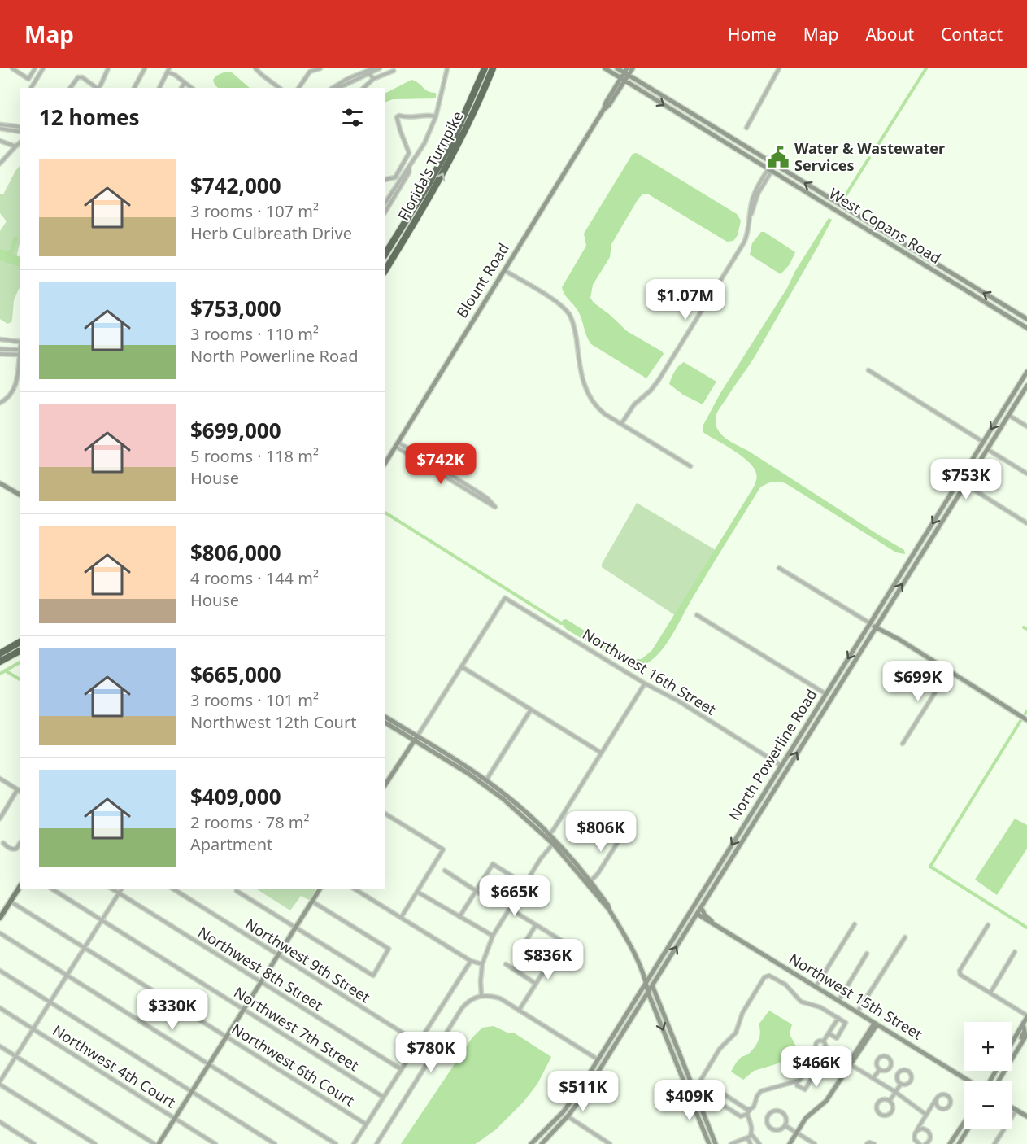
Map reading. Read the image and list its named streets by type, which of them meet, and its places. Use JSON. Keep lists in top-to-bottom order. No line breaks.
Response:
{"streets":{"highway":["Florida's Turnpike"],"main road":["West Copans Road","Blount Road","North Powerline Road","Northwest 15th Street"],"street":["Northwest 16th Street","Northwest 9th Street","Northwest 8th Street","Northwest 7th Street","Northwest 6th Court","Northwest 4th Court"]},"crossings":[["West Copans Road","Blount Road"],["Northwest 16th Street","North Powerline Road"],["North Powerline Road","Northwest 15th Street"]],"places":{"public building":["Water & Wastewater Services"]},"page":{"header":"Map","nav":["Home","Map","About","Contact"],"heading":"12 homes","list":[{"name":"$742,000","note":"3 rooms · 107 m² · Herb Culbreath Drive"},{"name":"$753,000","note":"3 rooms · 110 m² · North Powerline Road"},{"name":"$699,000","note":"5 rooms · 118 m² · House"},{"name":"$806,000","note":"4 rooms · 144 m² · House"},{"name":"$665,000","note":"3 rooms · 101 m² · Northwest 12th Court"},{"name":"$409,000","note":"2 rooms · 78 m² · Apartment"}],"price":["$1.07M","$742K","$753K","$699K","$806K","$665K","$836K","$330K","$780K","$466K","$511K","$409K"],"map_buttons":["+","−"]}}
